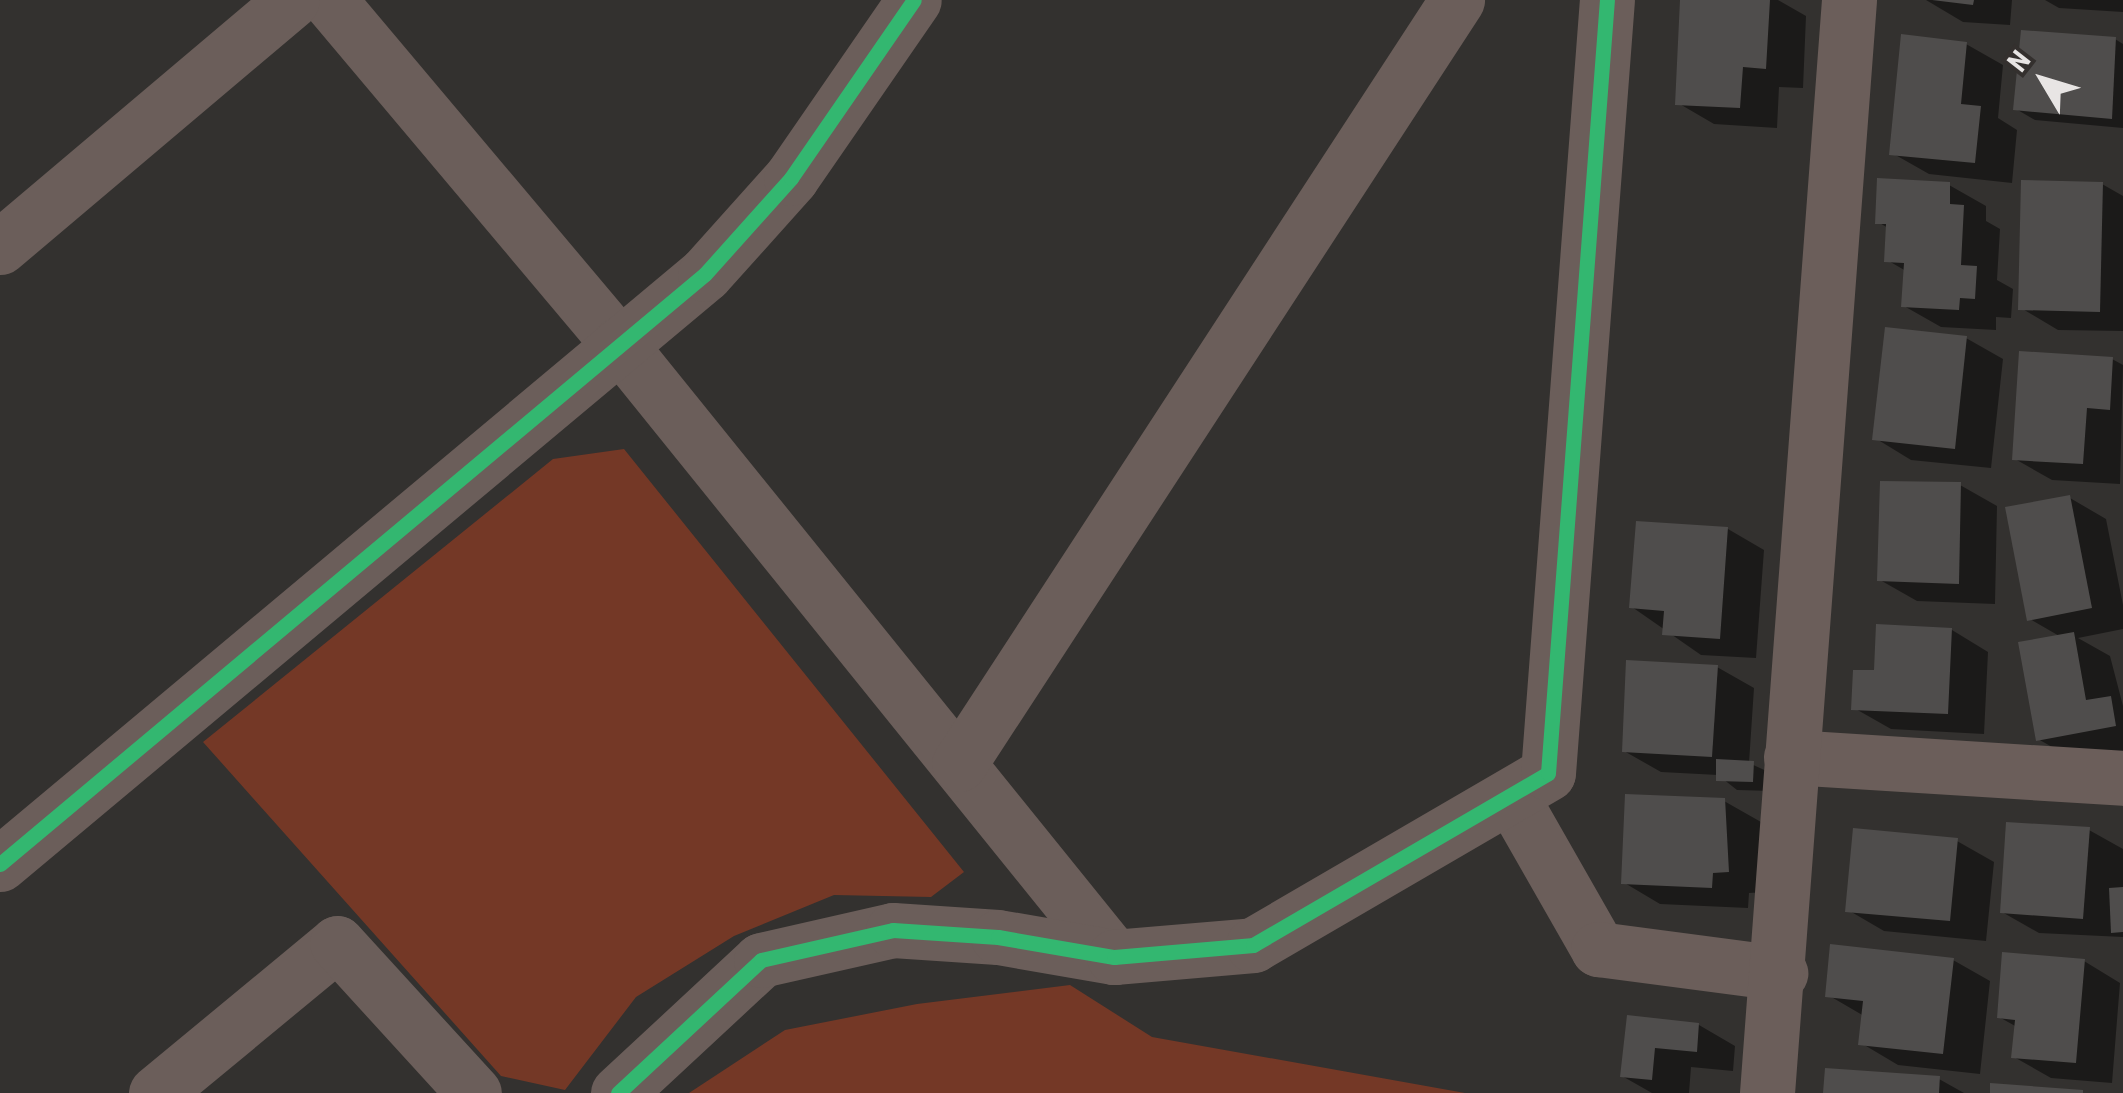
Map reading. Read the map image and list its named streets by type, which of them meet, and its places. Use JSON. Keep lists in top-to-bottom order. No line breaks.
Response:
{"north":"top left"}
